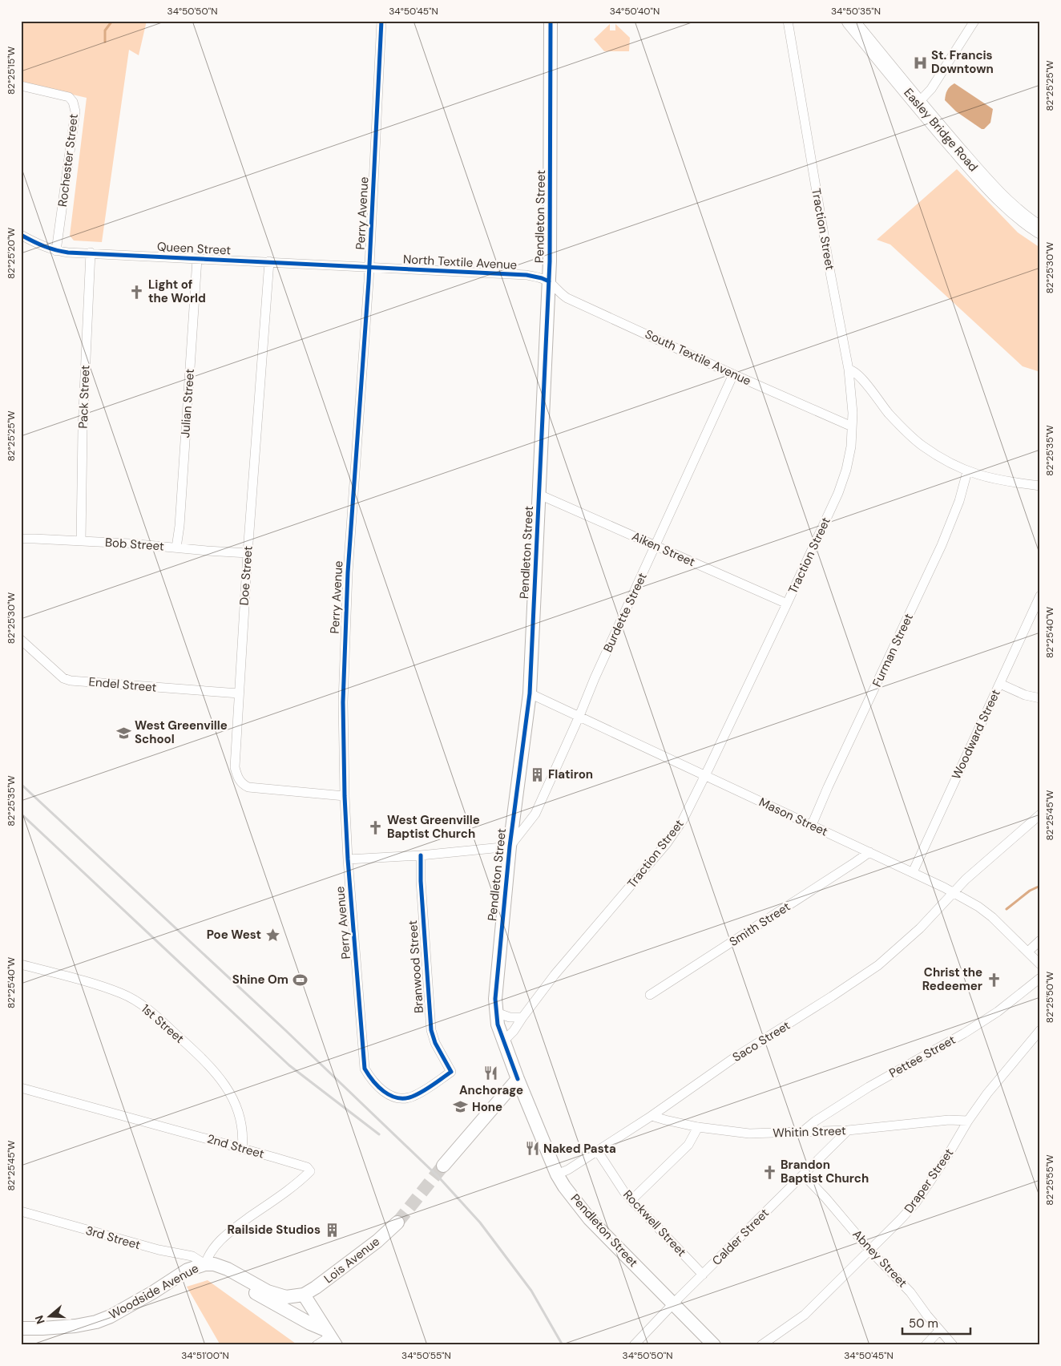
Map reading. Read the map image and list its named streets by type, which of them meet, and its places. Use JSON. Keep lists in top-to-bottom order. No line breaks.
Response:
{"streets":{"highway":["Easley Bridge Road"],"main road":["Pendleton Street","Lois Avenue","Woodside Avenue"],"street":["Rochester Street","Perry Avenue","Traction Street","Queen Street","North Textile Avenue","South Textile Avenue","Pack Street","Julian Street","Bob Street","Aiken Street","Doe Street","Burdette Street","Furman Street","Endel Street","Woodward Street","Mason Street","Smith Street","Branwood Street","1st Street","Saco Street","Pettee Street","Whitin Street","2nd Street","Draper Street","Rockwell Street","Calder Street","3rd Street","Abney Street"]},"crossings":[["Rochester Street","Queen Street"],["Perry Avenue","Queen Street"],["Perry Avenue","North Textile Avenue"],["Perry Avenue","Doe Street"],["Perry Avenue","Branwood Street"],["Pendleton Street","Traction Street"],["Pendleton Street","North Textile Avenue"],["Pendleton Street","South Textile Avenue"],["Pendleton Street","Aiken Street"],["Pendleton Street","Burdette Street"],["Pendleton Street","Mason Street"],["Pendleton Street","Saco Street"],["Pendleton Street","Calder Street"],["Traction Street","South Textile Avenue"],["Traction Street","Aiken Street"],["Traction Street","Mason Street"],["Queen Street","North Textile Avenue"],["Queen Street","Pack Street"],["Queen Street","Julian Street"],["Queen Street","Doe Street"],["North Textile Avenue","South Textile Avenue"],["South Textile Avenue","Burdette Street"],["Pack Street","Bob Street"],["Julian Street","Bob Street"],["Bob Street","Doe Street"],["Aiken Street","Burdette Street"],["Doe Street","Endel Street"],["Burdette Street","Mason Street"],["Furman Street","Mason Street"],["Woodward Street","Mason Street"],["Mason Street","Smith Street"],["Mason Street","Saco Street"],["1st Street","2nd Street"],["Saco Street","Whitin Street"],["Saco Street","Rockwell Street"],["Pettee Street","Whitin Street"],["Whitin Street","Draper Street"],["Whitin Street","Calder Street"],["2nd Street","3rd Street"],["2nd Street","Woodside Avenue"],["Draper Street","Abney Street"],["Rockwell Street","Calder Street"],["Calder Street","Abney Street"],["3rd Street","Woodside Avenue"],["Lois Avenue","Woodside Avenue"]],"places":{"hospital":["St. Francis Downtown"],"church":["Light of the World","West Greenville Baptist Church","Christ the Redeemer","Brandon Baptist Church"],"school or university":["West Greenville School","Hone"],"building":["Flatiron","Railside Studios"],"place":["Poe West"],"sports":["Shine Om"],"restaurant":["Anchorage","Naked Pasta"]},"scale_bar":"50 m","north":"left","coordinates":["34°50'50\"N","34°50'45\"N","34°50'40\"N","34°50'35\"N","82°25'15\"W","82°25'25\"W","82°25'20\"W","82°25'30\"W","82°25'35\"W","82°25'40\"W","82°25'45\"W","82°25'50\"W","82°25'55\"W","34°51'00\"N","34°50'55\"N"]}
